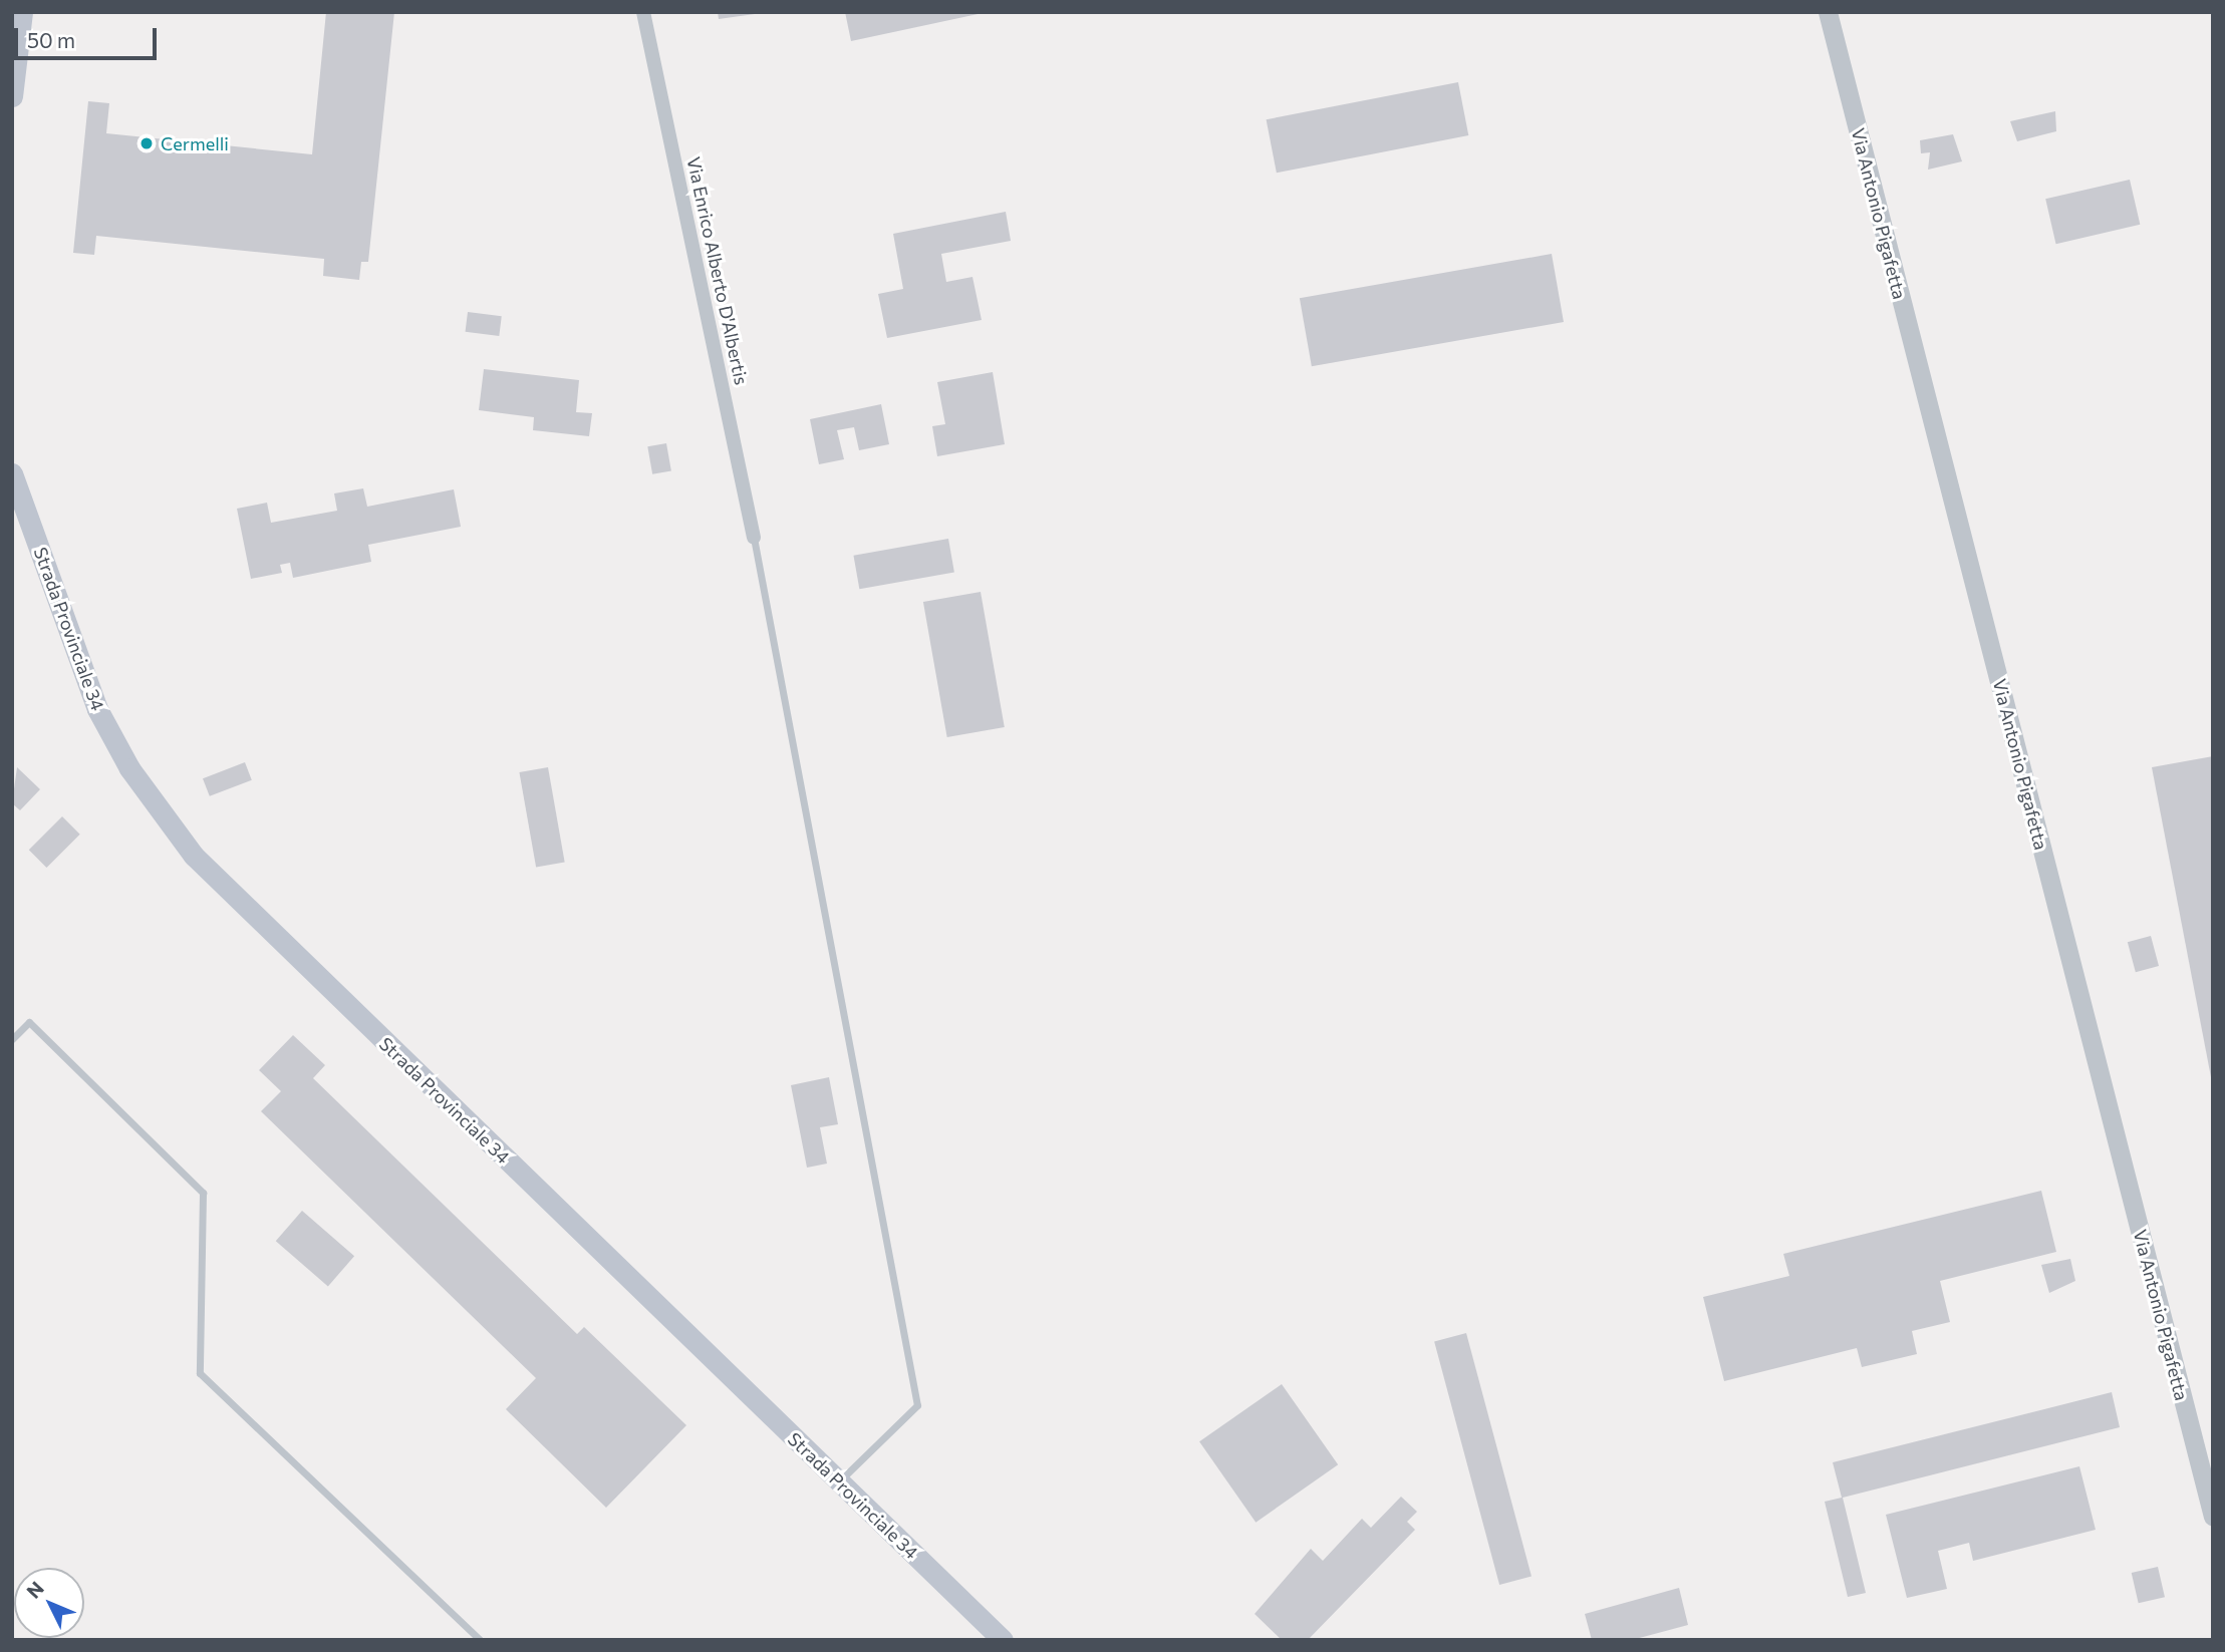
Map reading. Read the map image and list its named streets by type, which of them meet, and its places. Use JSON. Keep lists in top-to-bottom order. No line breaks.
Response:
{"streets":{"main road":["Strada Provinciale 34"],"street":["Via Antonio Pigafetta","Via Enrico Alberto D'Albertis"]},"places":["Cermelli"],"scale_bar":"50 m","north":"top left"}
